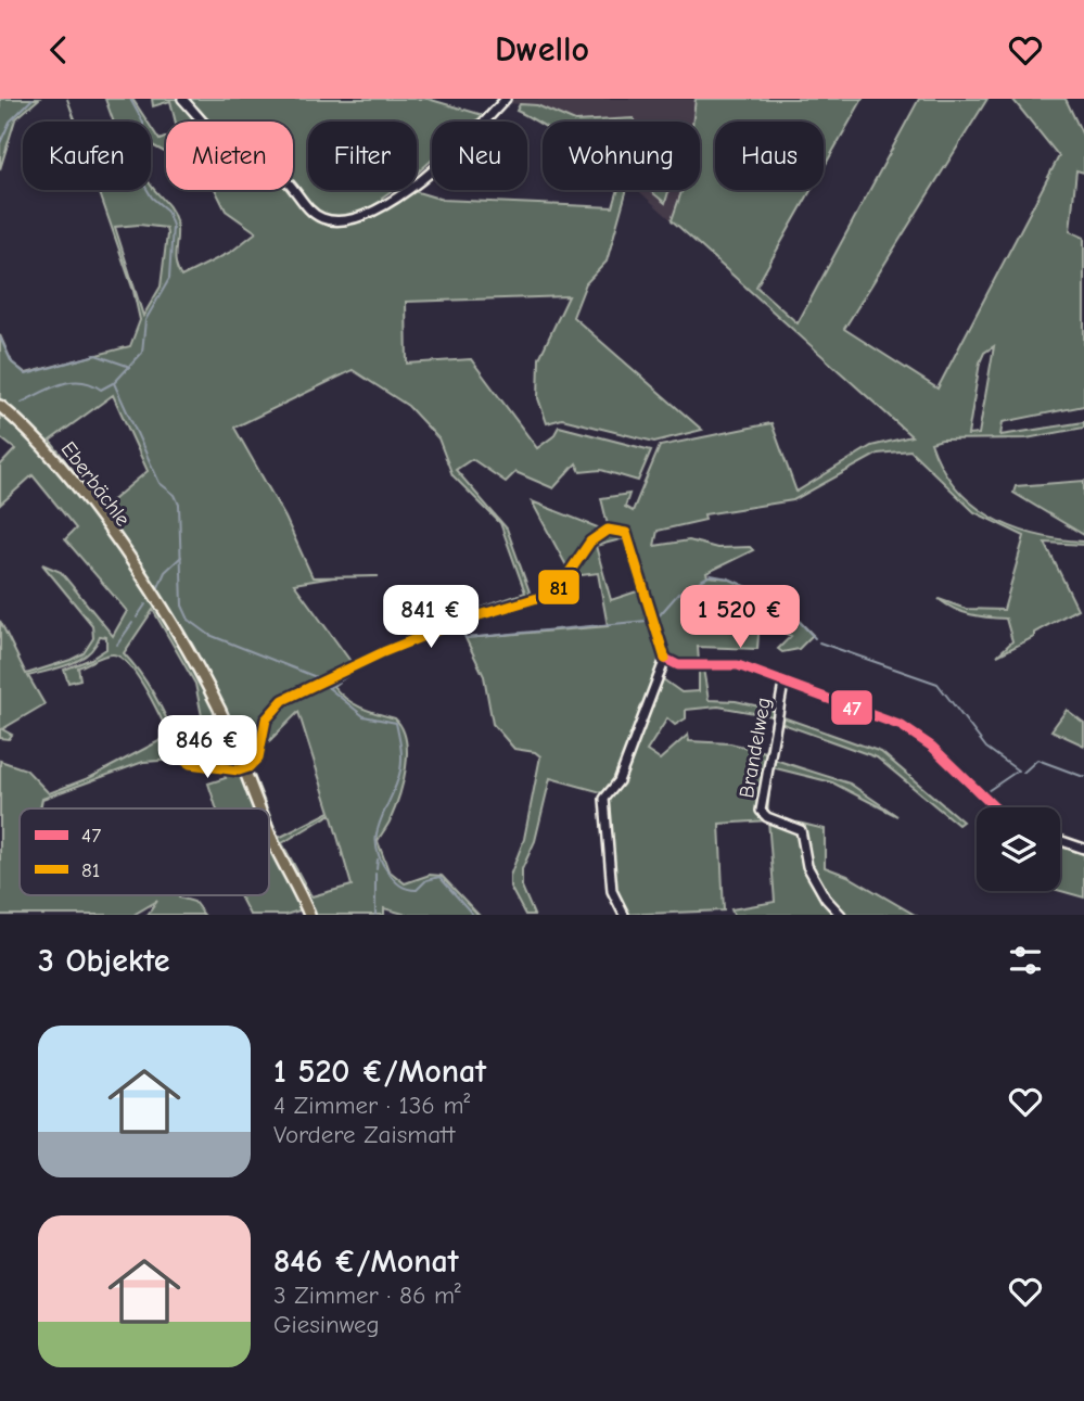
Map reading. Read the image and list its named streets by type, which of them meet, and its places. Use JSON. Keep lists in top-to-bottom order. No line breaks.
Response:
{"streets":{"main road":["Eberbächle"],"street":["Brandelweg"]},"lines":["transit line 81","transit line 47"],"legend":["47","81"],"page":{"header":"Dwello","chip":["Kaufen","Mieten","Filter","Neu","Wohnung","Haus"],"price":["841 €","1 520 €","846 €"],"heading":"3 Objekte","list":[{"name":"1 520 €/Monat","note":"4 Zimmer · 136 m² · Vordere Zaismatt"},{"name":"846 €/Monat","note":"3 Zimmer · 86 m² · Giesinweg"}]}}
